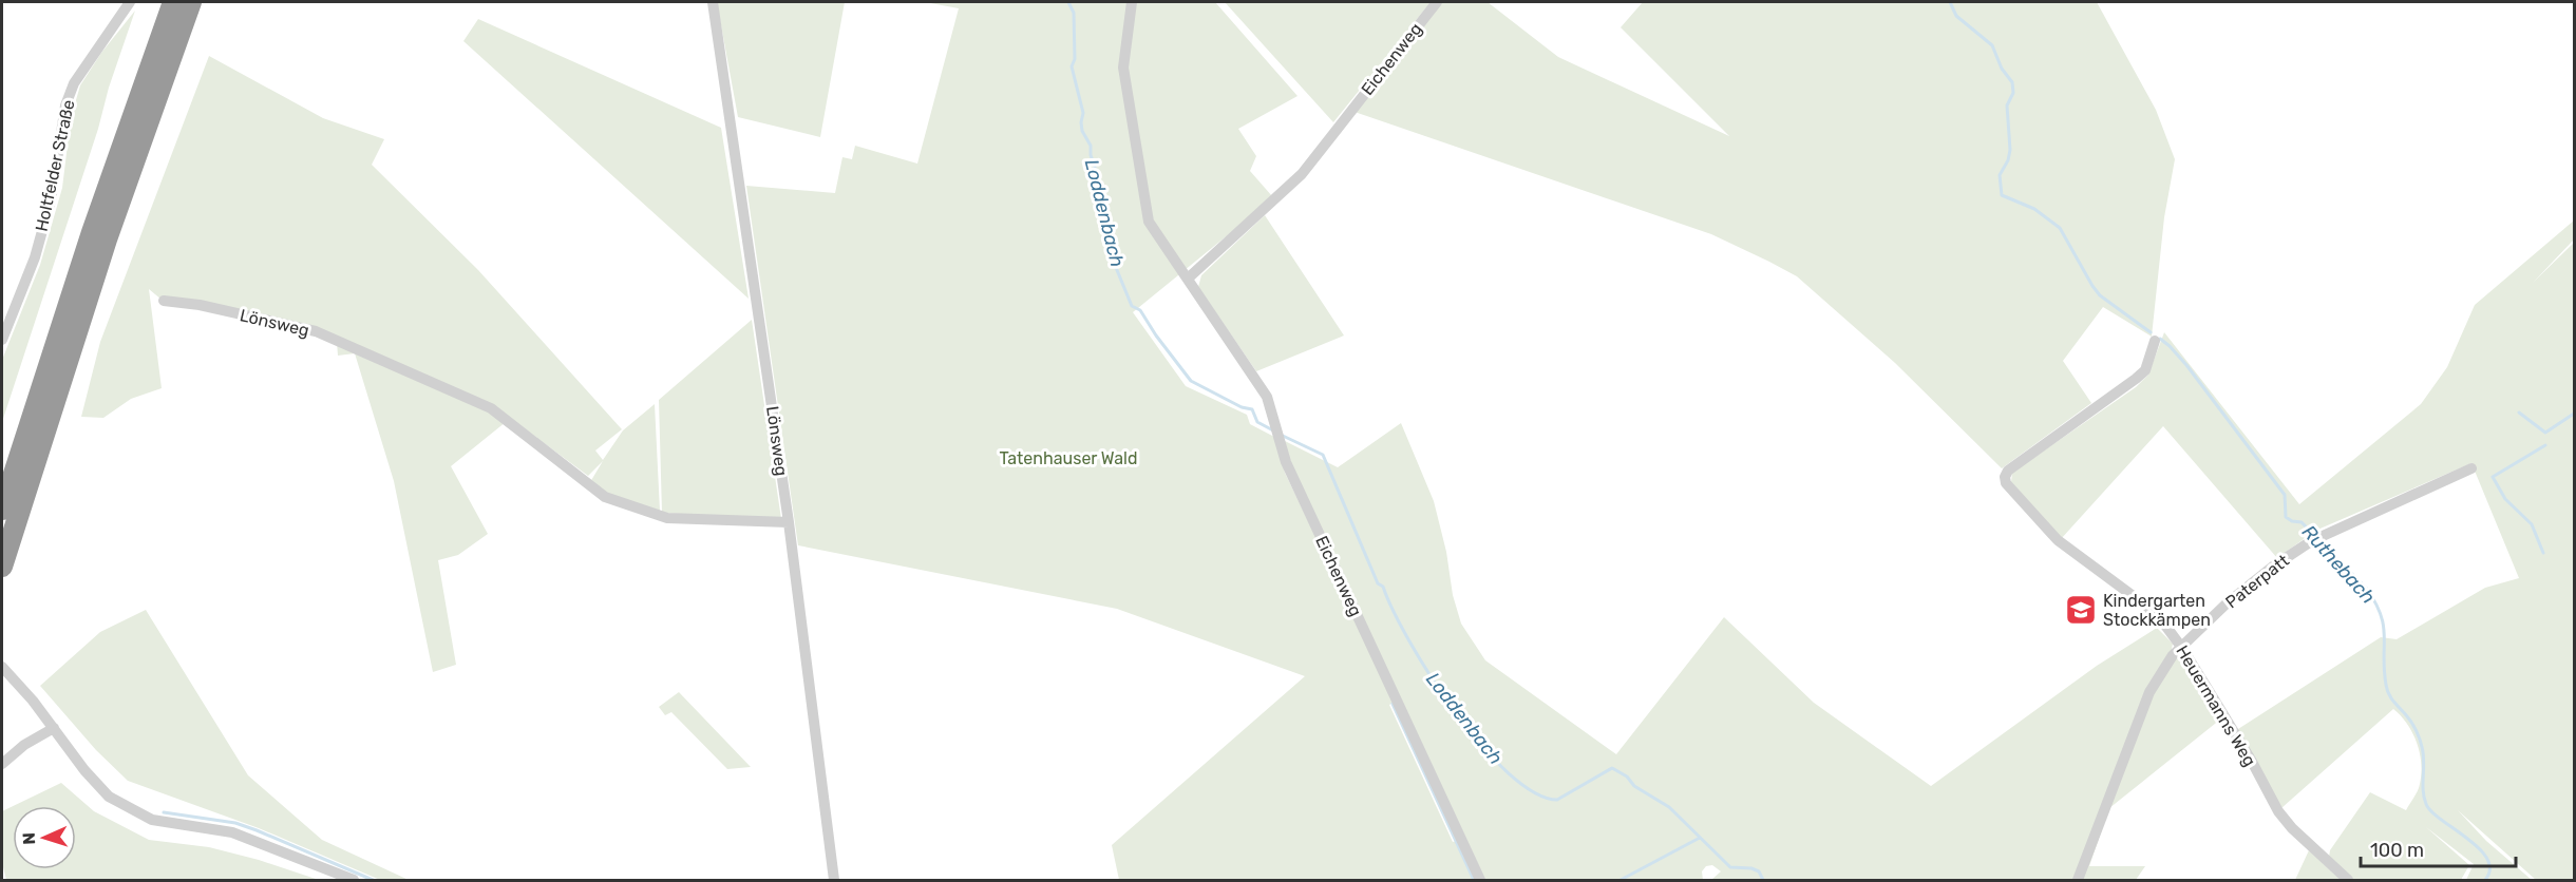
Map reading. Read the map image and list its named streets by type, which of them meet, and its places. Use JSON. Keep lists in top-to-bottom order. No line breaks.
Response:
{"streets":{"street":["Eichenweg","Holtfelder Straße","Lönsweg","Paterpatt","Heuermanns Weg"]},"crossings":[["Paterpatt","Heuermanns Weg"]],"water":["Loddenbach","Ruthebach"],"parks":["Tatenhauser Wald"],"places":{"school or university":["Kindergarten Stockkämpen"]},"scale_bar":"100 m","north":"left"}
